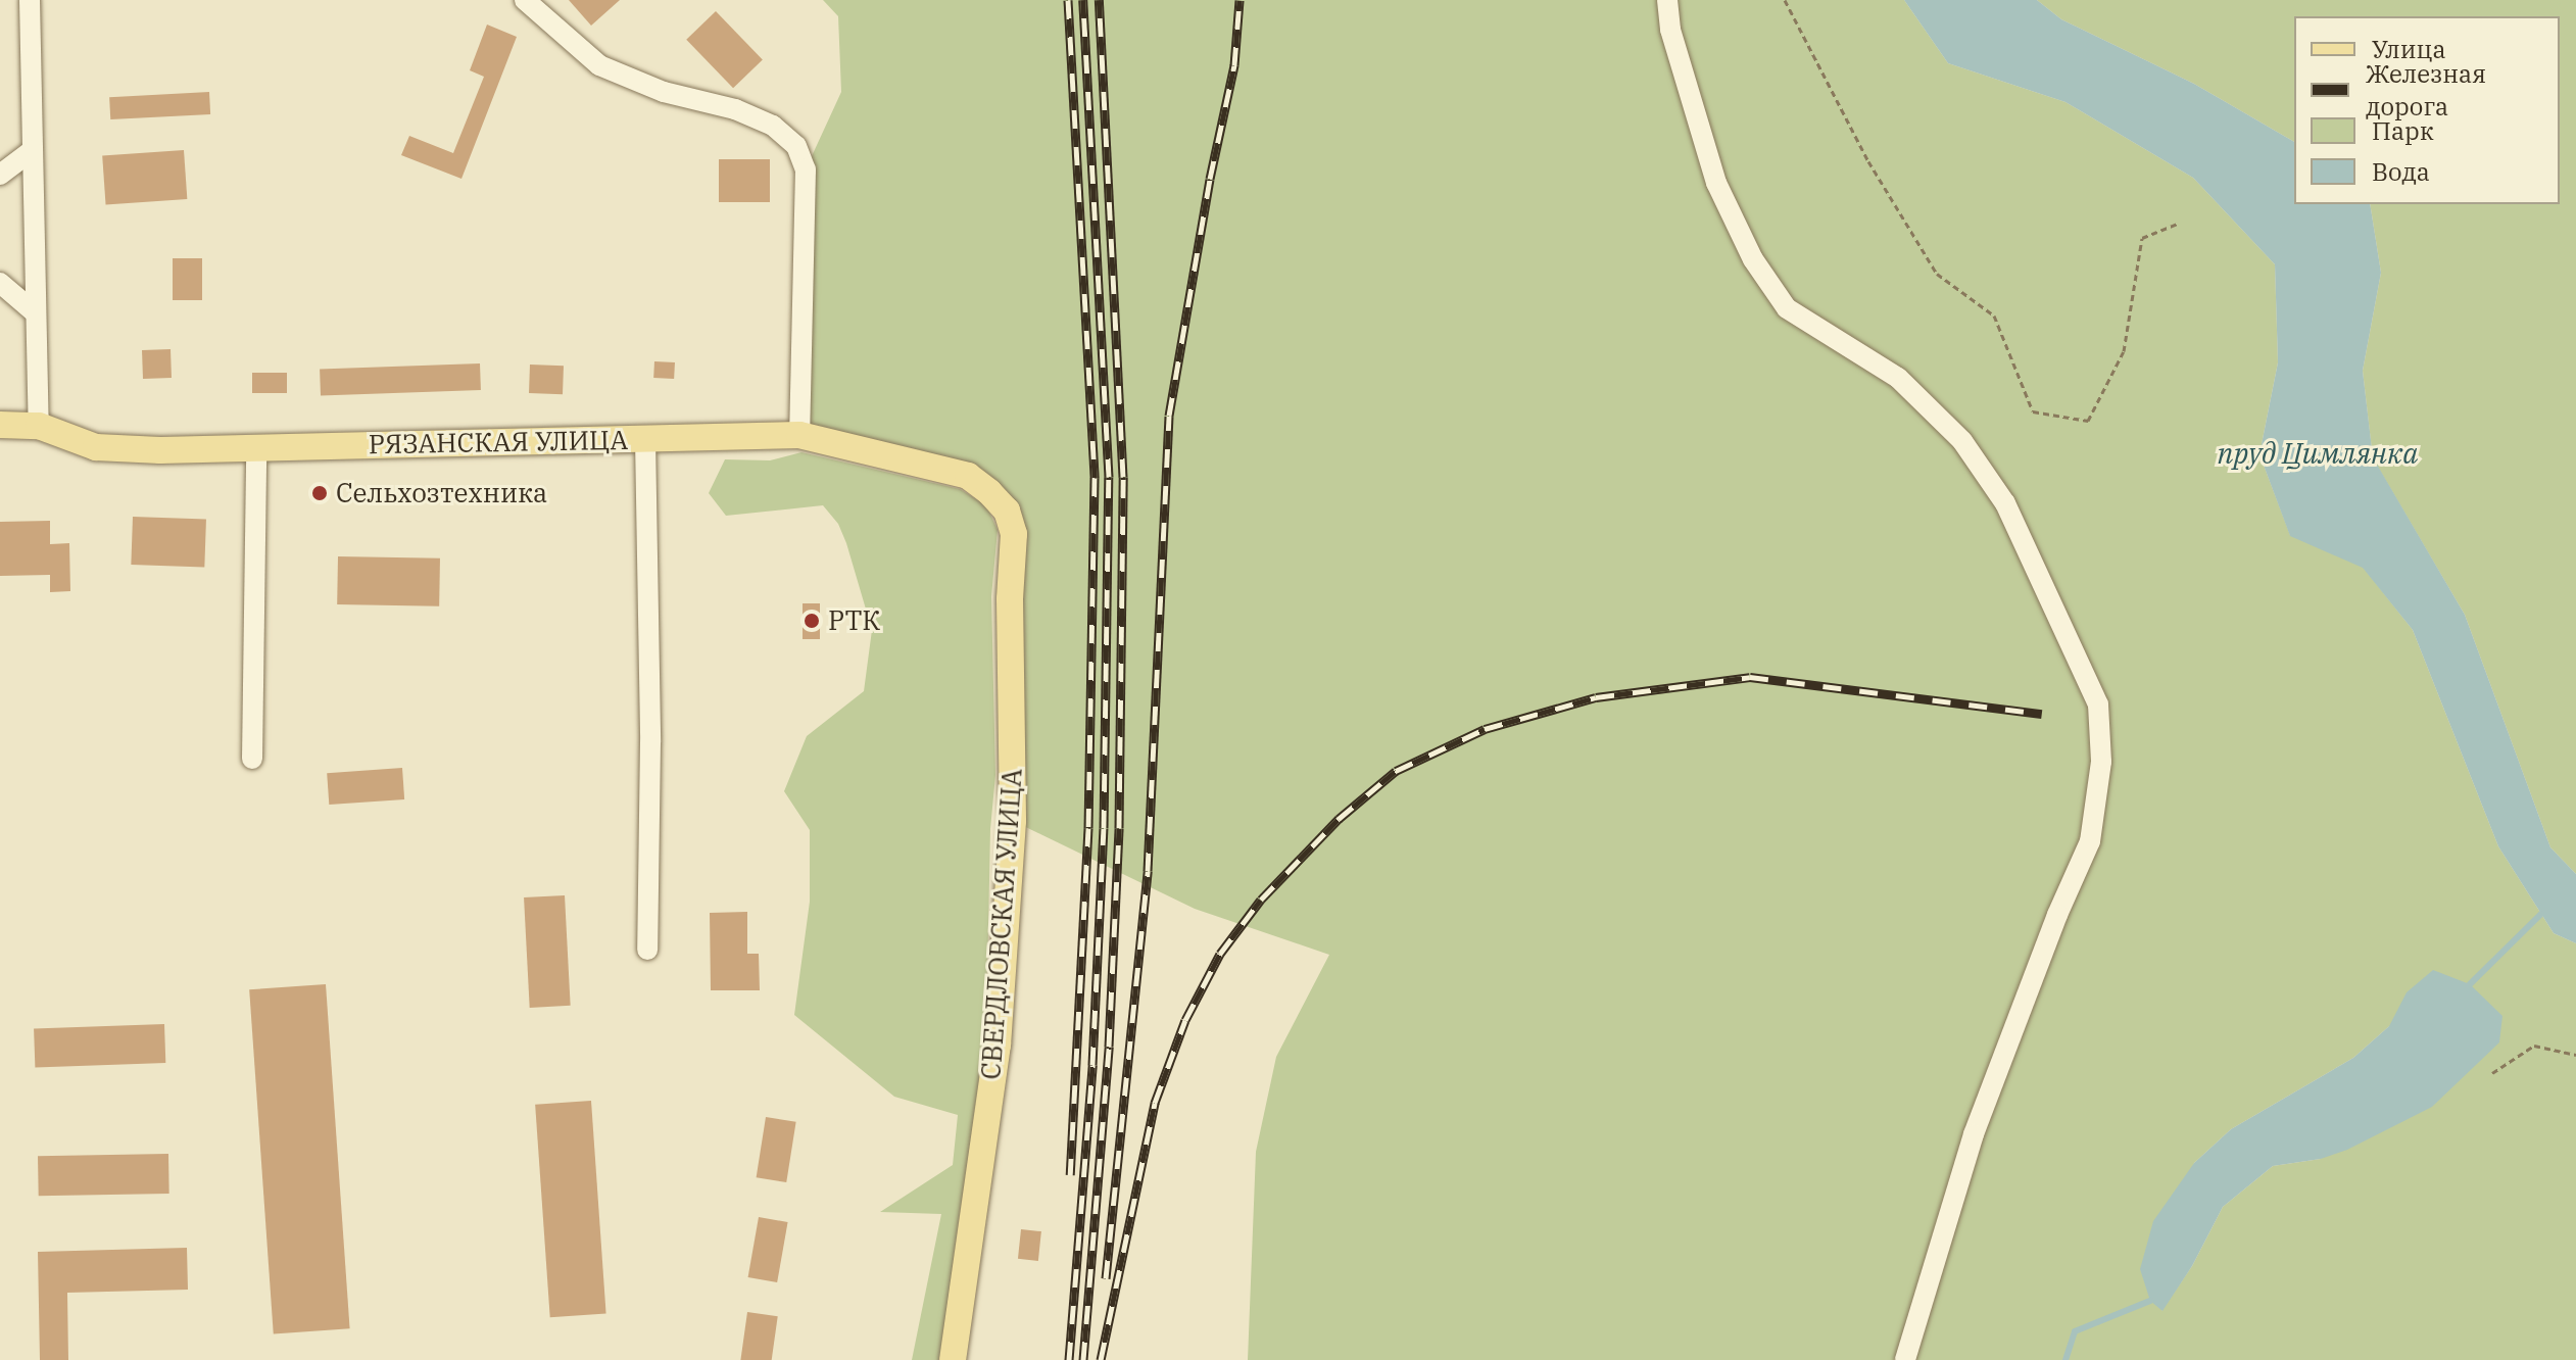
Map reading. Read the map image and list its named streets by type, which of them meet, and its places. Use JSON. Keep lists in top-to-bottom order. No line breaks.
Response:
{"streets":{"main road":["РЯЗАНСКАЯ УЛИЦА","СВЕРДЛОВСКАЯ УЛИЦА"]},"crossings":[["РЯЗАНСКАЯ УЛИЦА","СВЕРДЛОВСКАЯ УЛИЦА"]],"water":["пруд Цимлянка"],"places":["Сельхозтехника","РТК"],"legend":["Улица","Железная дорога","Парк","Вода"]}
